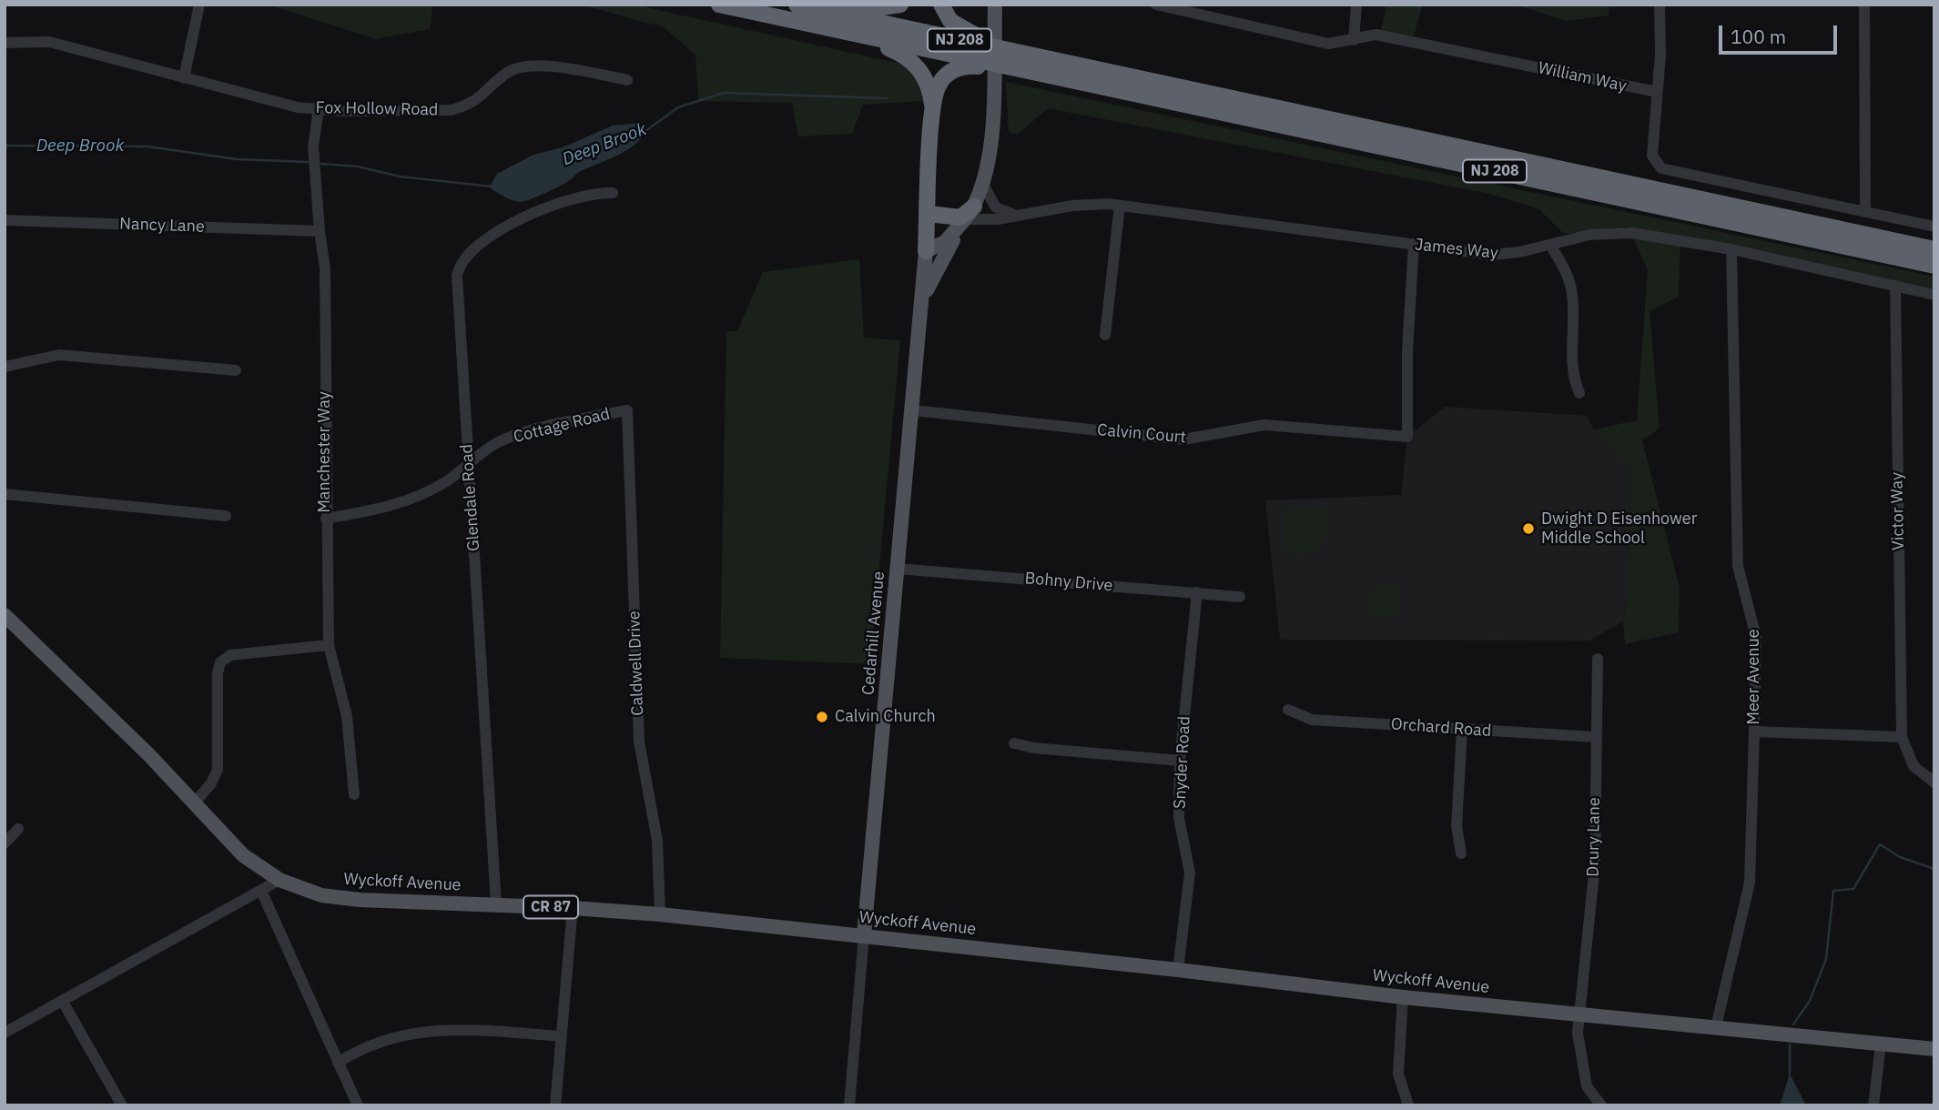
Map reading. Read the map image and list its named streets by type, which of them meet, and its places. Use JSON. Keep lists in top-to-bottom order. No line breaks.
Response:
{"streets":{"highway":["NJ 208"],"main road":["Cedarhill Avenue","Wyckoff Avenue","CR 87"],"street":["William Way","Fox Hollow Road","Nancy Lane","James Way","Cottage Road","Calvin Court","Manchester Way","Glendale Road","Victor Way","Bohny Drive","Caldwell Drive","Meer Avenue","Orchard Road","Snyder Road","Drury Lane"]},"crossings":[["Fox Hollow Road","Manchester Way"],["Nancy Lane","Manchester Way"],["James Way","Calvin Court"],["James Way","Victor Way"],["James Way","Cedarhill Avenue"],["James Way","Meer Avenue"],["Cottage Road","Manchester Way"],["Cottage Road","Glendale Road"],["Cottage Road","Caldwell Drive"],["Calvin Court","Cedarhill Avenue"],["Glendale Road","Wyckoff Avenue"],["Bohny Drive","Cedarhill Avenue"],["Bohny Drive","Snyder Road"],["Cedarhill Avenue","Wyckoff Avenue"],["Caldwell Drive","Wyckoff Avenue"],["Meer Avenue","Wyckoff Avenue"],["Orchard Road","Drury Lane"],["Snyder Road","Wyckoff Avenue"],["Drury Lane","Wyckoff Avenue"]],"water":["Deep Brook"],"places":["Dwight D Eisenhower Middle School","Calvin Church"],"scale_bar":"100 m"}
